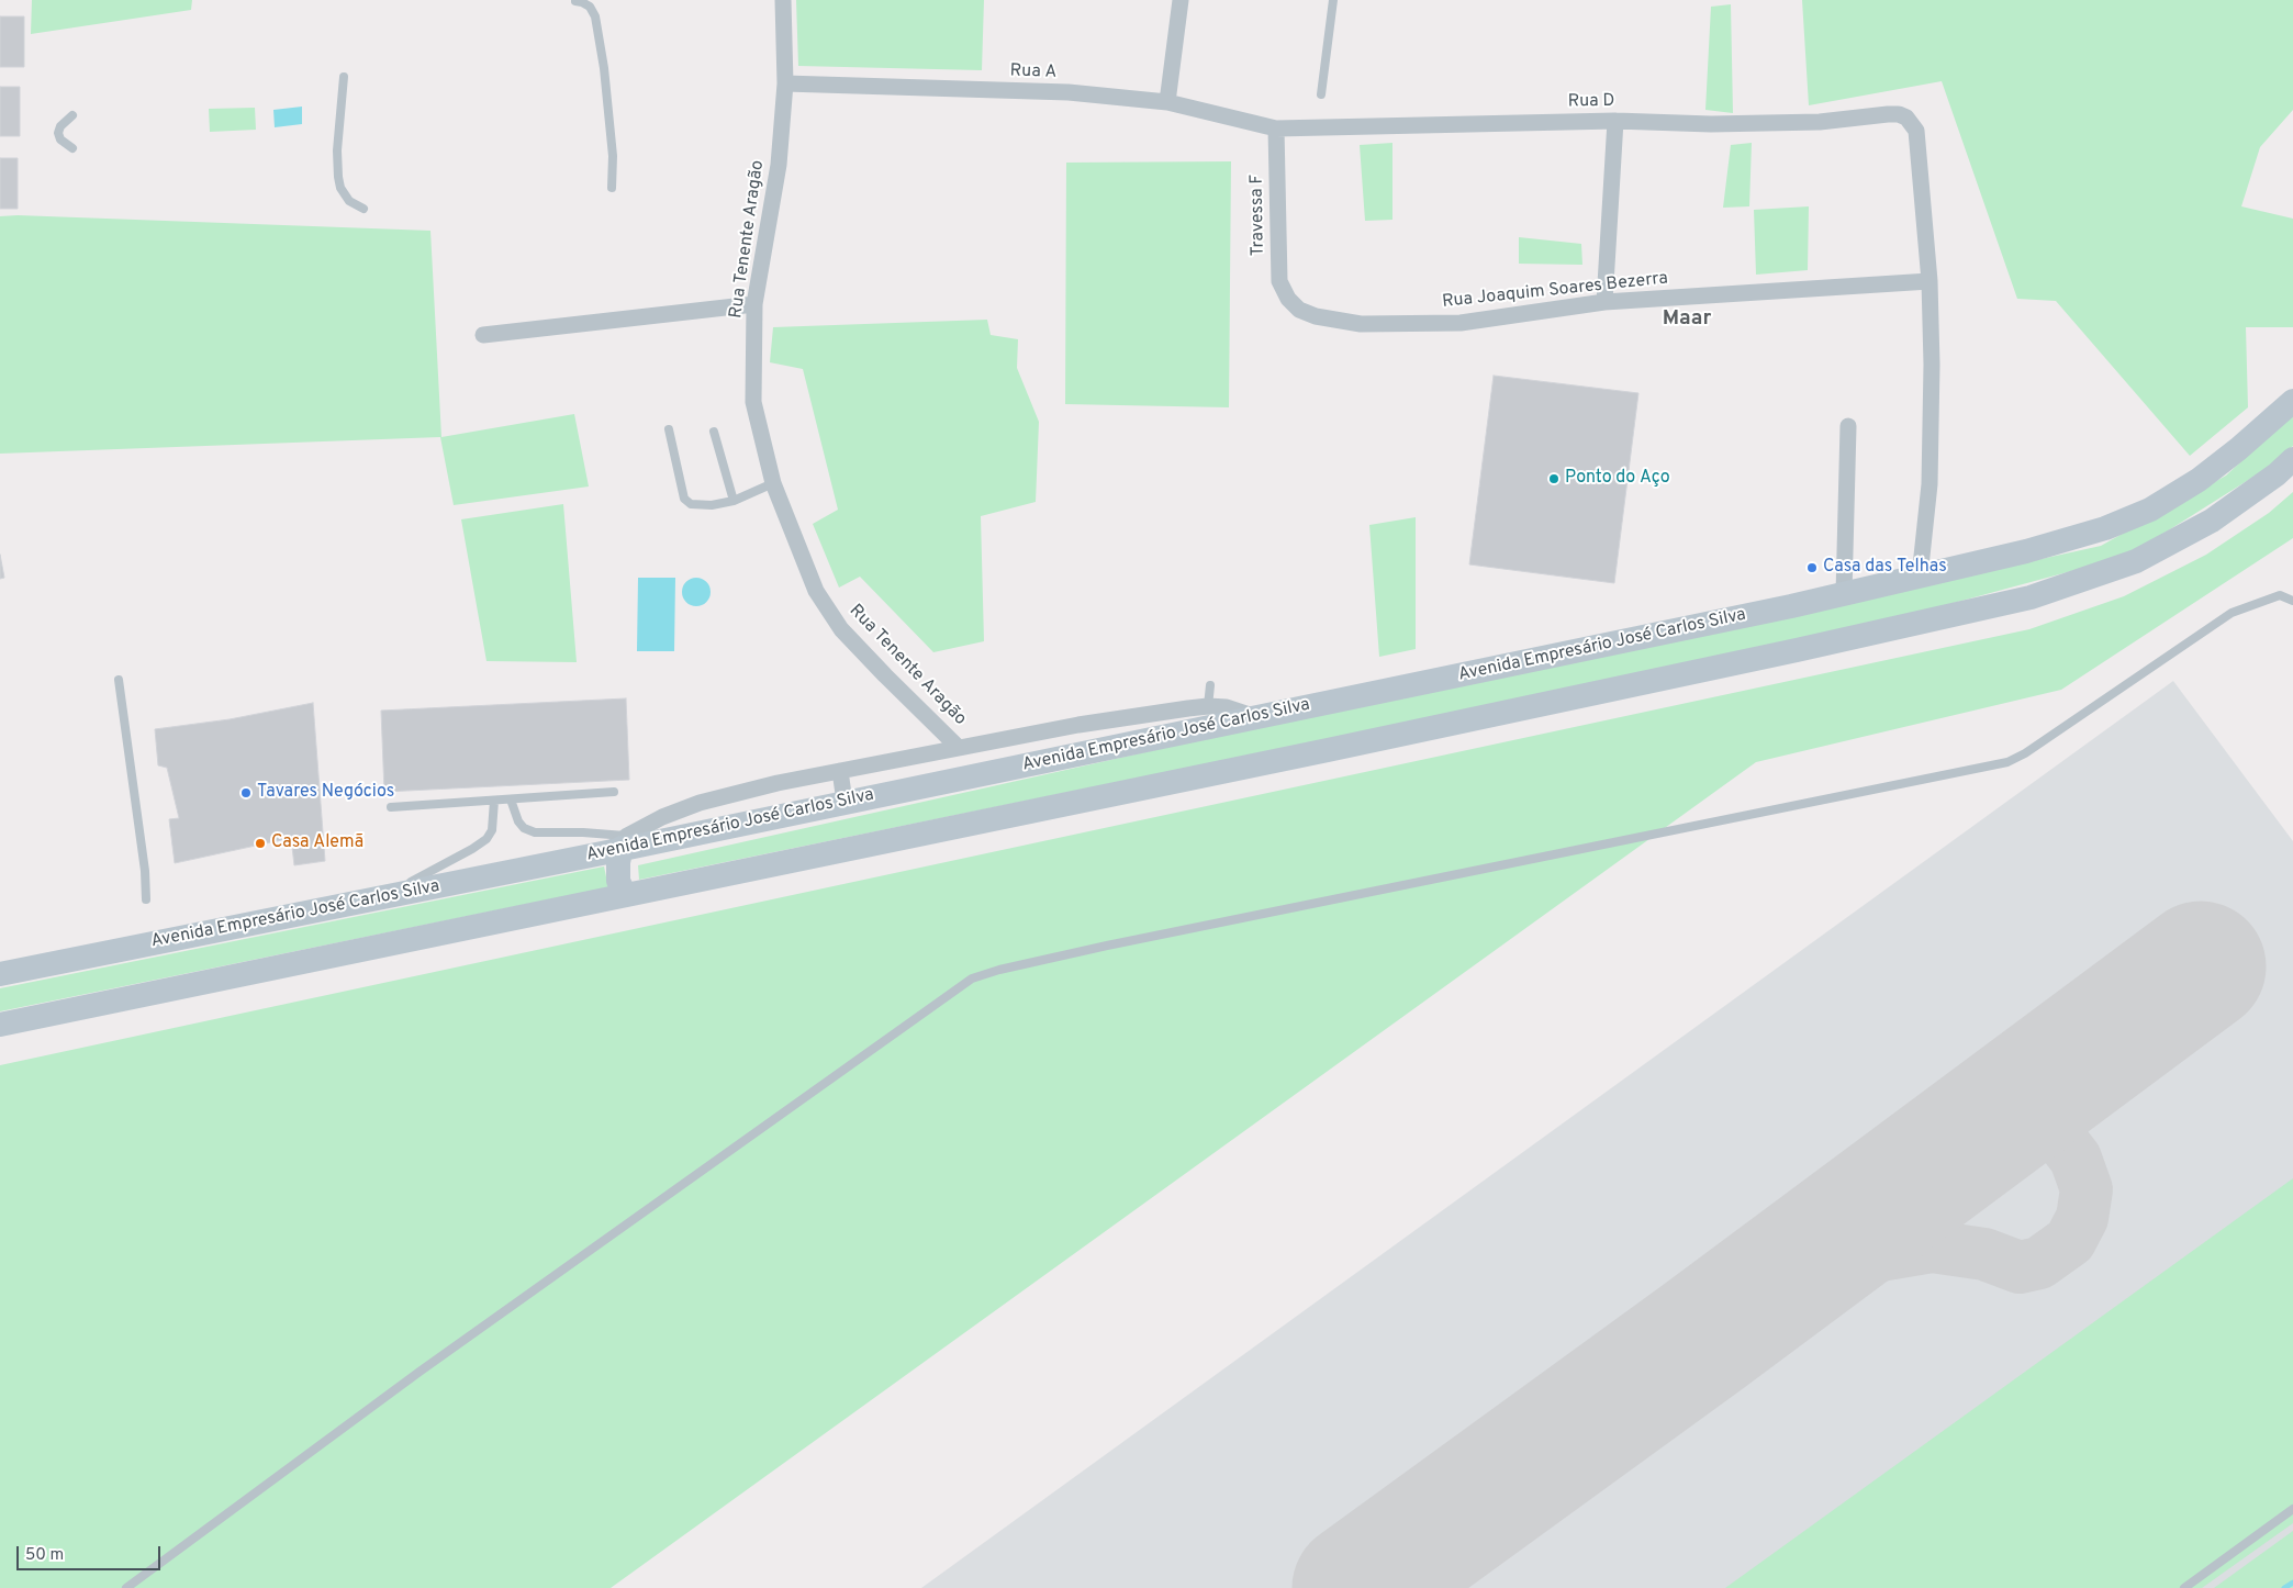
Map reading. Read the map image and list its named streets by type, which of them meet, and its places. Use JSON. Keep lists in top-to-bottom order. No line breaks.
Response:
{"streets":{"main road":["Avenida Empresário José Carlos Silva"],"street":["Rua A","Rua D","Travessa F","Rua Tenente Aragão","Rua Joaquim Soares Bezerra"]},"crossings":[["Rua A","Rua D"],["Rua A","Travessa F"],["Rua A","Rua Tenente Aragão"],["Rua D","Travessa F"],["Rua D","Rua Joaquim Soares Bezerra"],["Travessa F","Rua Joaquim Soares Bezerra"]],"districts":["Maar"],"places":["Ponto do Aço","Casa das Telhas","Tavares Negócios","Casa Alemã"],"scale_bar":"50 m"}
